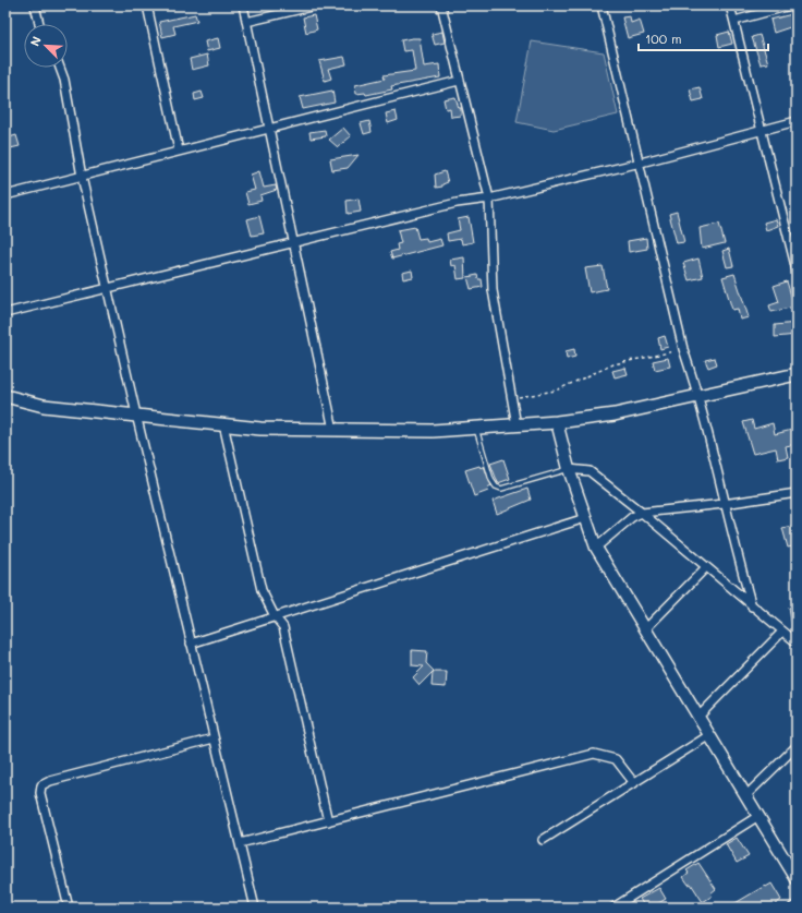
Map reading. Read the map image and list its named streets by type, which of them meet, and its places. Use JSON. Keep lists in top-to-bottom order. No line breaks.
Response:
{"scale_bar":"100 m","north":"top left"}
